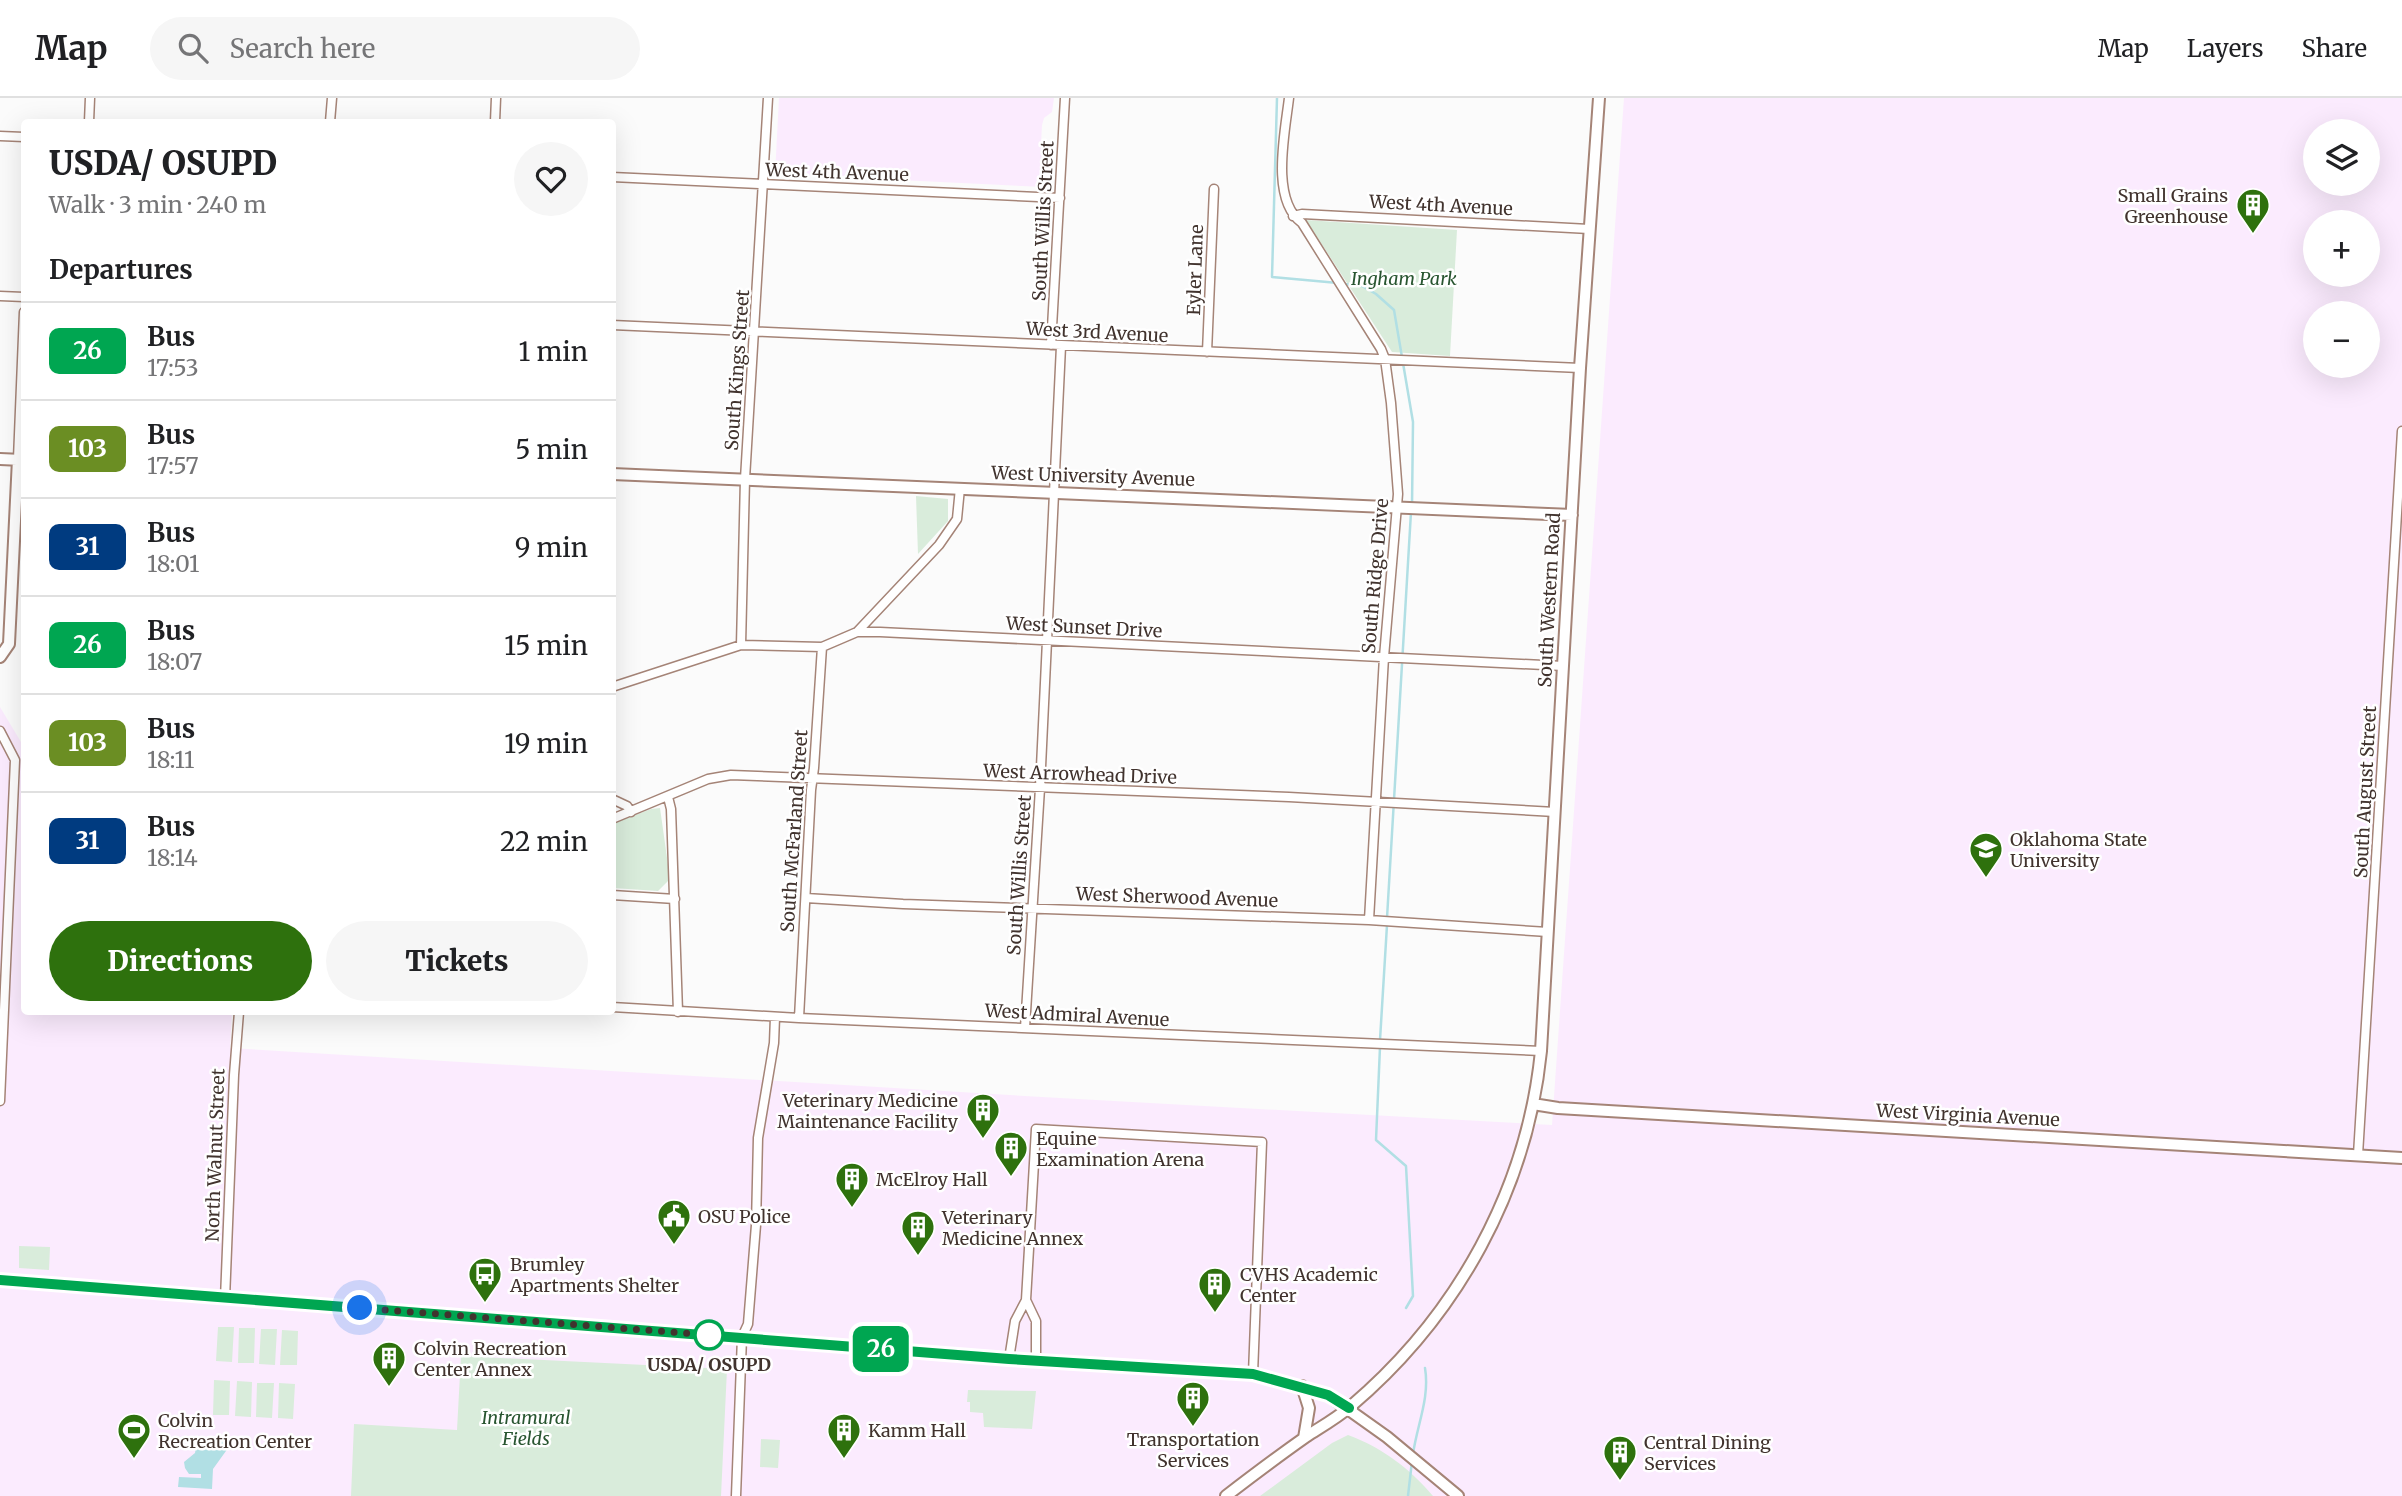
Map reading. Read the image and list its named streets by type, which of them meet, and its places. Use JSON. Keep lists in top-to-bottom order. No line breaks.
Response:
{"streets":{"street":["West 4th Avenue","South Willis Street","Eyler Lane","West 3rd Avenue","South Kings Street","West University Avenue","South Ridge Drive","South Western Road","West Sunset Drive","West Arrowhead Drive","South August Street","South McFarland Street","West Sherwood Avenue","West Admiral Avenue","West Virginia Avenue","North Walnut Street"]},"crossings":[["West 4th Avenue","South Willis Street"],["West 4th Avenue","South Kings Street"],["West 4th Avenue","South Ridge Drive"],["West 4th Avenue","South Western Road"],["South Willis Street","West 3rd Avenue"],["South Willis Street","West University Avenue"],["South Willis Street","West Sunset Drive"],["South Willis Street","West Arrowhead Drive"],["South Willis Street","West Sherwood Avenue"],["South Willis Street","West Admiral Avenue"],["Eyler Lane","West 3rd Avenue"],["West 3rd Avenue","South Kings Street"],["West 3rd Avenue","South Ridge Drive"],["West 3rd Avenue","South Western Road"],["South Kings Street","West University Avenue"],["South Kings Street","West Sunset Drive"],["West University Avenue","South Ridge Drive"],["West University Avenue","South Western Road"],["South Ridge Drive","West Sunset Drive"],["South Ridge Drive","West Arrowhead Drive"],["South Ridge Drive","West Sherwood Avenue"],["South Western Road","West Sunset Drive"],["South Western Road","West Arrowhead Drive"],["South Western Road","West Sherwood Avenue"],["South Western Road","West Admiral Avenue"],["South Western Road","West Virginia Avenue"],["West Sunset Drive","South McFarland Street"],["West Arrowhead Drive","South McFarland Street"],["South August Street","West Virginia Avenue"],["South McFarland Street","West Sherwood Avenue"],["South McFarland Street","West Admiral Avenue"]],"parks":["Ingham Park","Intramural Fields"],"places":{"building":["Small Grains Greenhouse","Veterinary Medicine Maintenance Facility","Equine Examination Arena","McElroy Hall","Veterinary Medicine Annex","CVHS Academic Center","Colvin Recreation Center Annex","Transportation Services","Kamm Hall","Central Dining Services"],"school or university":["Oklahoma State University"],"public building":["OSU Police"],"bus stop":["Brumley Apartments Shelter"],"other":["USDA/ OSUPD"],"sports":["Colvin Recreation Center"]},"lines":["bus line 26"],"page":{"header":"Map","search":"Search here","nav":["Map","Layers","Share"],"on_map":"26","map_buttons":["+","−"],"heading":[["USDA/ OSUPD","Walk · 3 min · 240 m"],"Departures"],"list":[{"mark":"26","name":"Bus","note":"17:53","value":"1 min"},{"mark":"103","name":"Bus","note":"17:57","value":"5 min"},{"mark":"31","name":"Bus","note":"18:01","value":"9 min"},{"mark":"26","name":"Bus","note":"18:07","value":"15 min"},{"mark":"103","name":"Bus","note":"18:11","value":"19 min"},{"mark":"31","name":"Bus","note":"18:14","value":"22 min"}],"buttons":["Directions","Tickets"]}}
